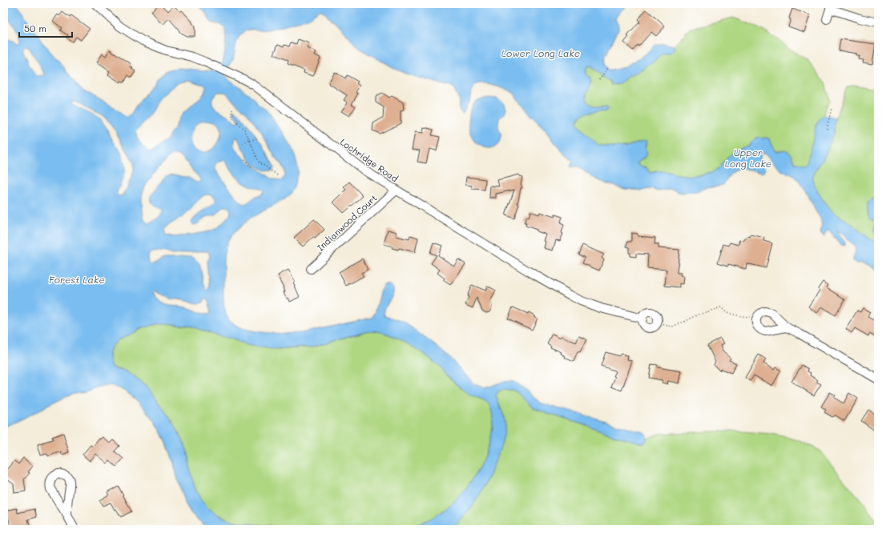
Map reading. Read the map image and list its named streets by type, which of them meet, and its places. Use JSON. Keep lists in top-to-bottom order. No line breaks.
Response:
{"streets":{"street":["Lochridge Road","Indianwood Court"]},"crossings":[["Lochridge Road","Indianwood Court"]],"water":["Lower Long Lake","Upper Long Lake","Forest Lake"],"scale_bar":"50 m"}
